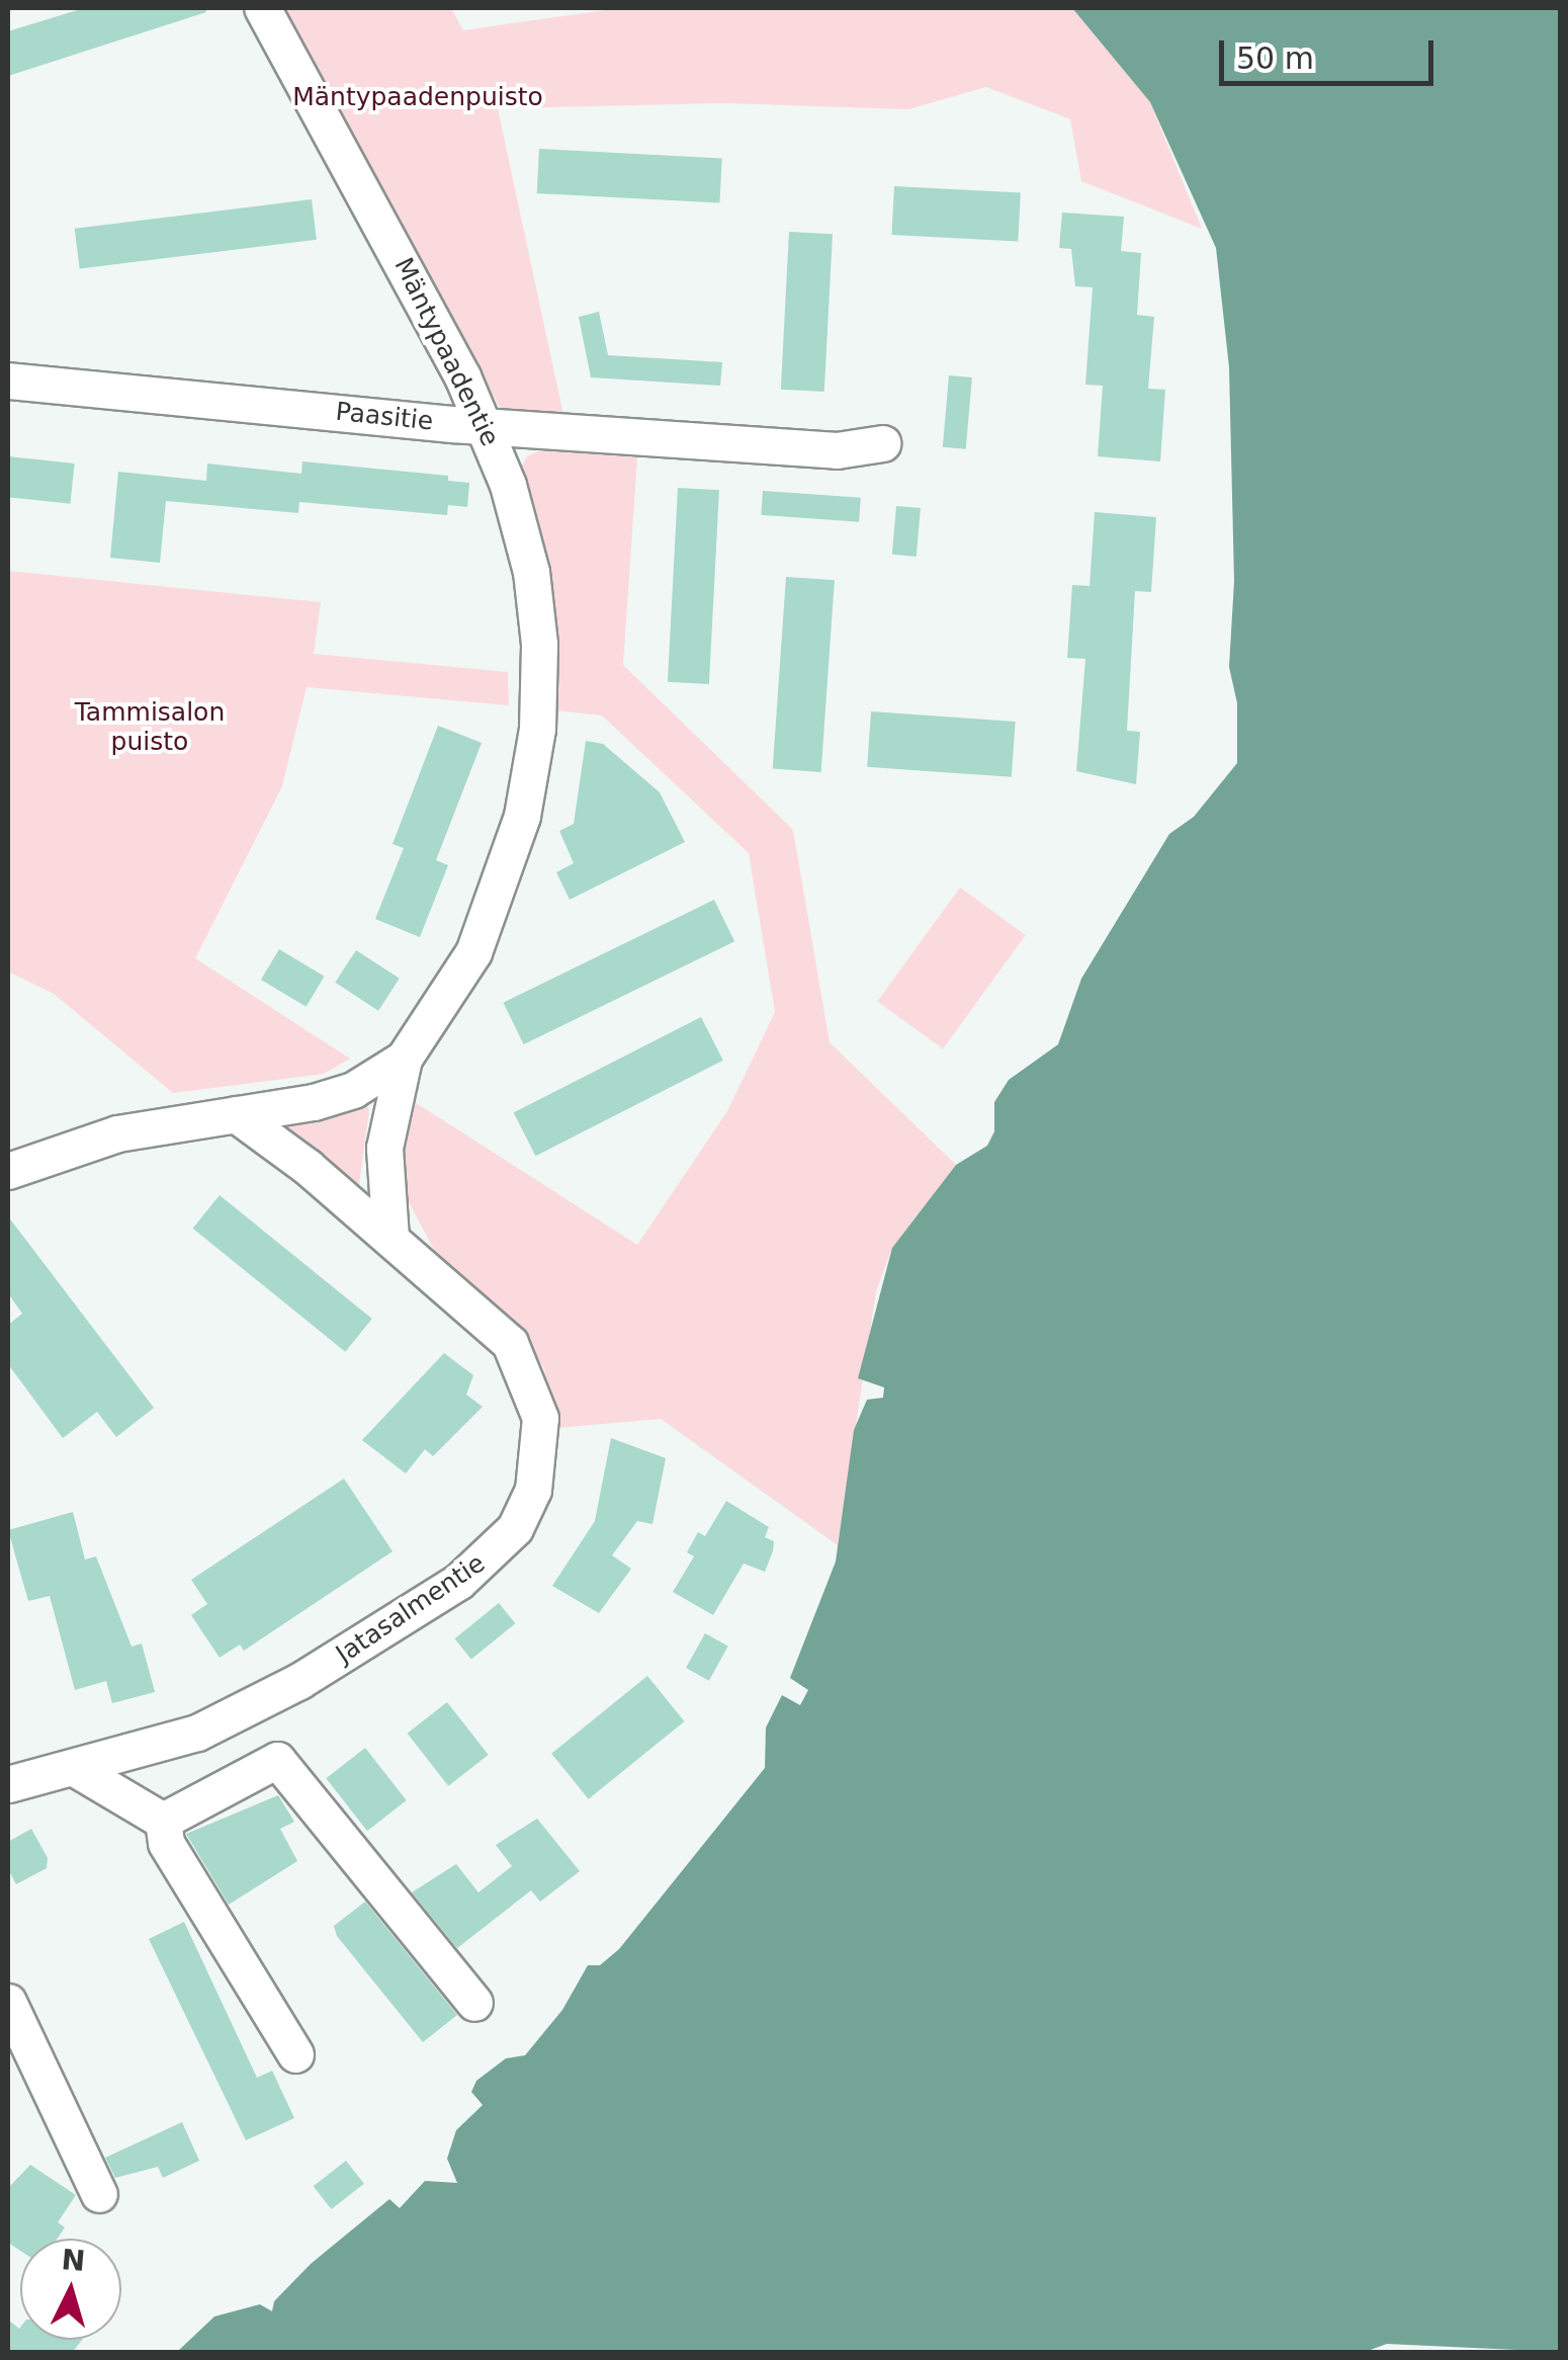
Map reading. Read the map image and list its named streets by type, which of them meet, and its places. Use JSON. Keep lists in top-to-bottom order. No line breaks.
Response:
{"streets":{"street":["Mäntypaadentie","Paasitie","Jatasalmentie"]},"crossings":[["Mäntypaadentie","Paasitie"],["Mäntypaadentie","Jatasalmentie"]],"parks":["Mäntypaadenpuisto","Tammisalon puisto"],"scale_bar":"50 m","north":"top"}
